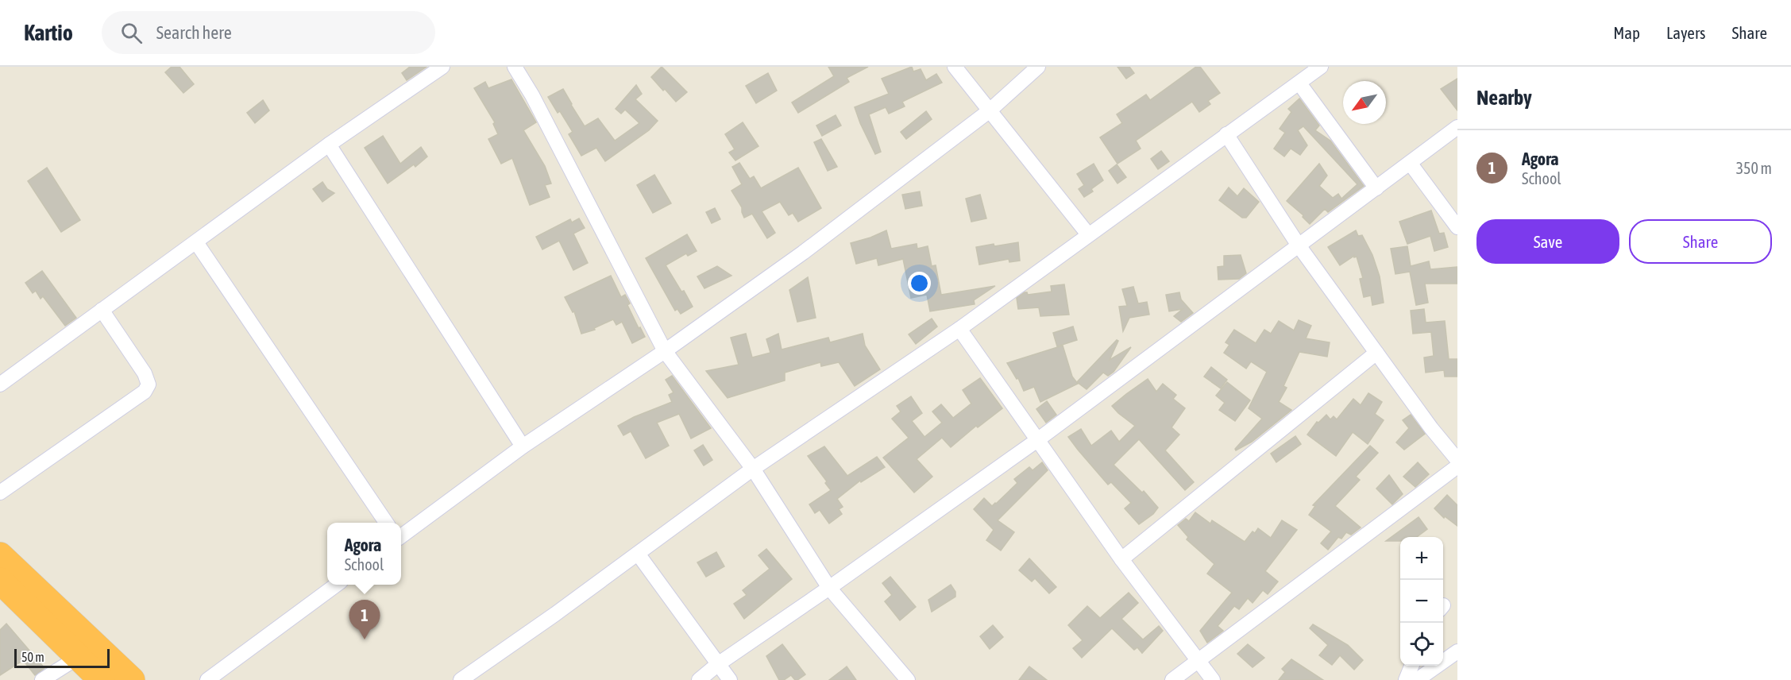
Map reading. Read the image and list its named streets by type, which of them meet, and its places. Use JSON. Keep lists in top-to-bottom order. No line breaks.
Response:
{"scale_bar":"50 m","north":"bottom left","page":{"header":"Kartio","search":"Search here","nav":["Map","Layers","Share"],"heading":"Nearby","list":[{"mark":"1","name":"Agora","note":"School","value":"350 m"}],"buttons":["Save","Share"],"popup":["Agora","School"],"map_buttons":["+","−"],"pins":"1","scale":"50 m"}}
